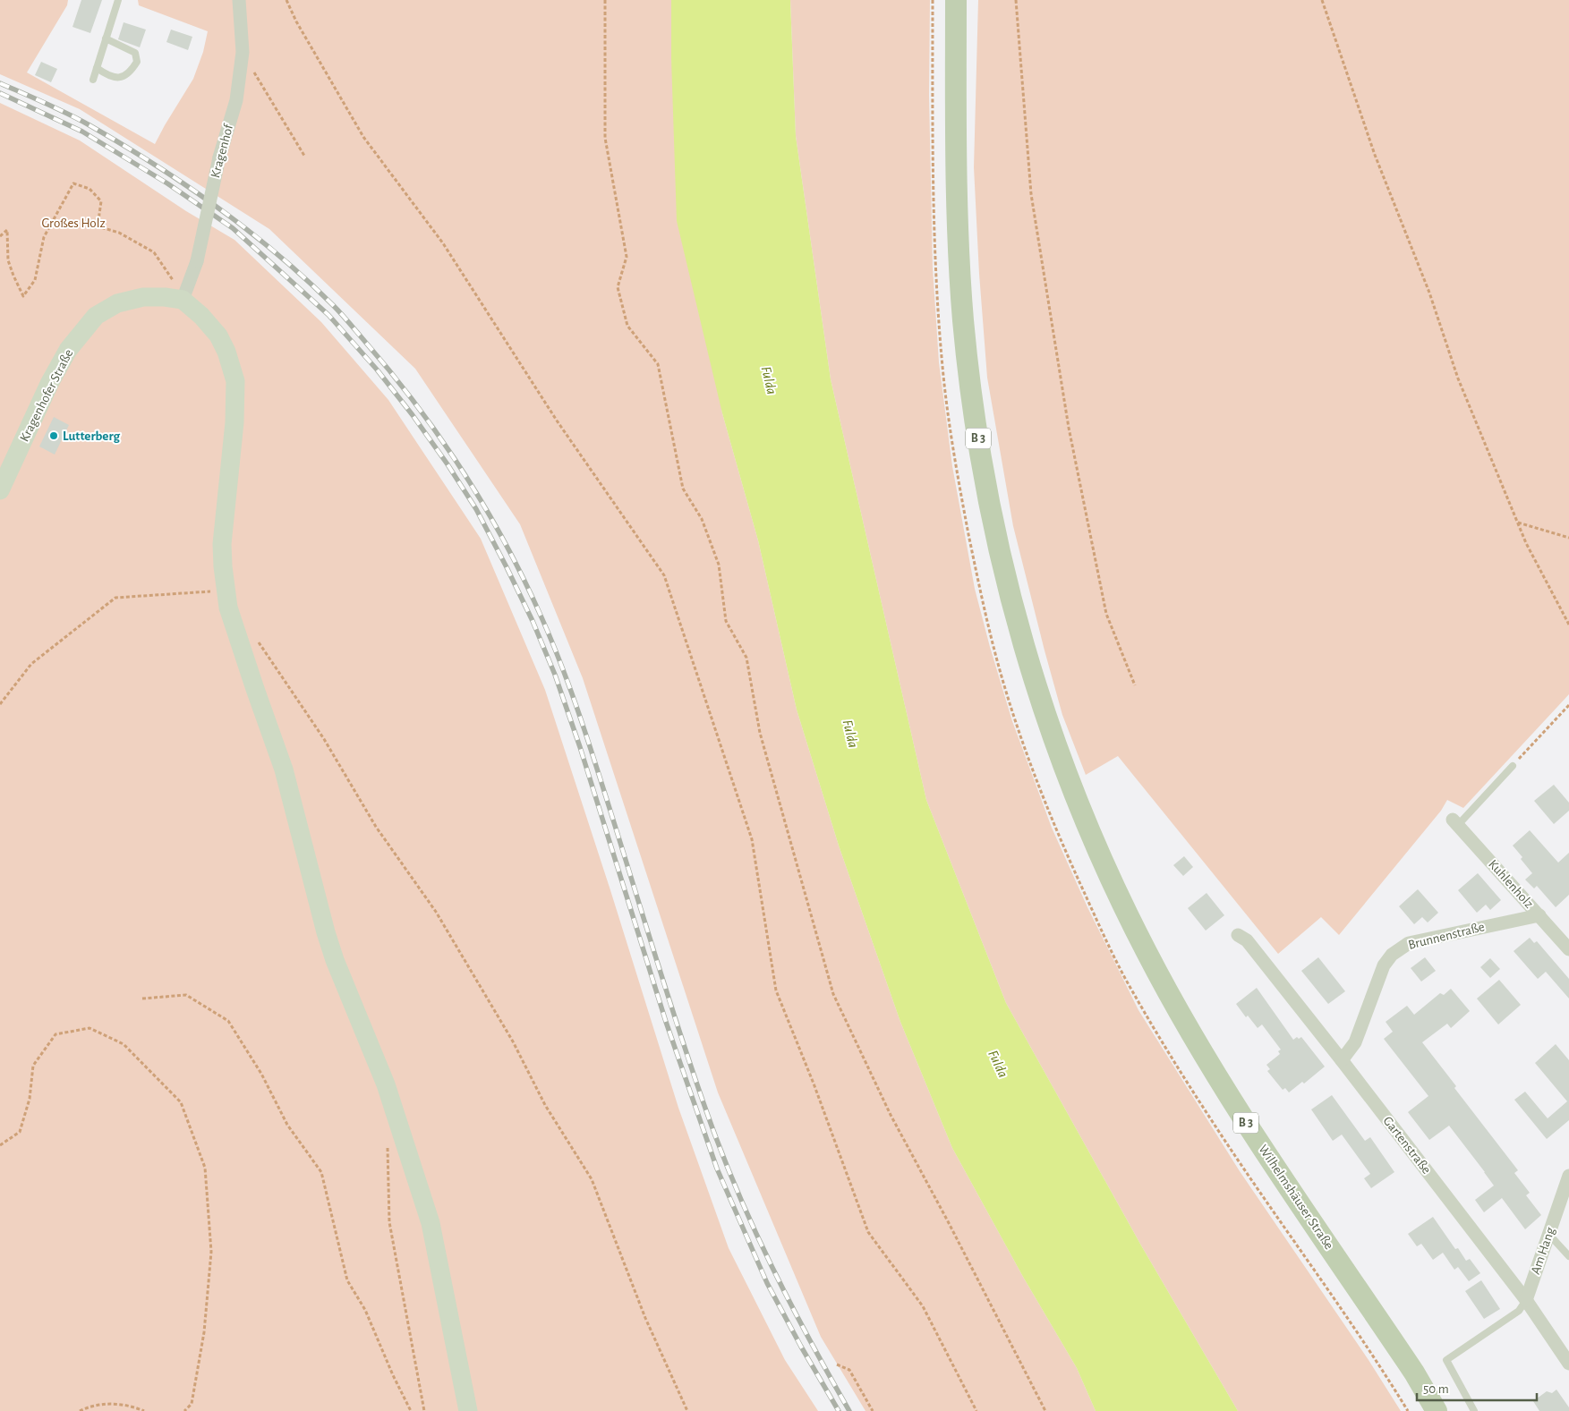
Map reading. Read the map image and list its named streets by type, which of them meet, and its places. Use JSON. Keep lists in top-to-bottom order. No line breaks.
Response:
{"streets":{"main road":["B 3","Wilhelmshäuser Straße"],"street":["Kragenhof","Kragenhofer Straße","Kuhlenholz","Brunnenstraße","Gartenstraße","Am Hang"]},"crossings":[["Kragenhof","Kragenhofer Straße"],["Kuhlenholz","Brunnenstraße"],["Brunnenstraße","Gartenstraße"],["Gartenstraße","Am Hang"]],"water":["Fulda"],"parks":["Großes Holz"],"places":["Lutterberg"],"scale_bar":"50 m"}
